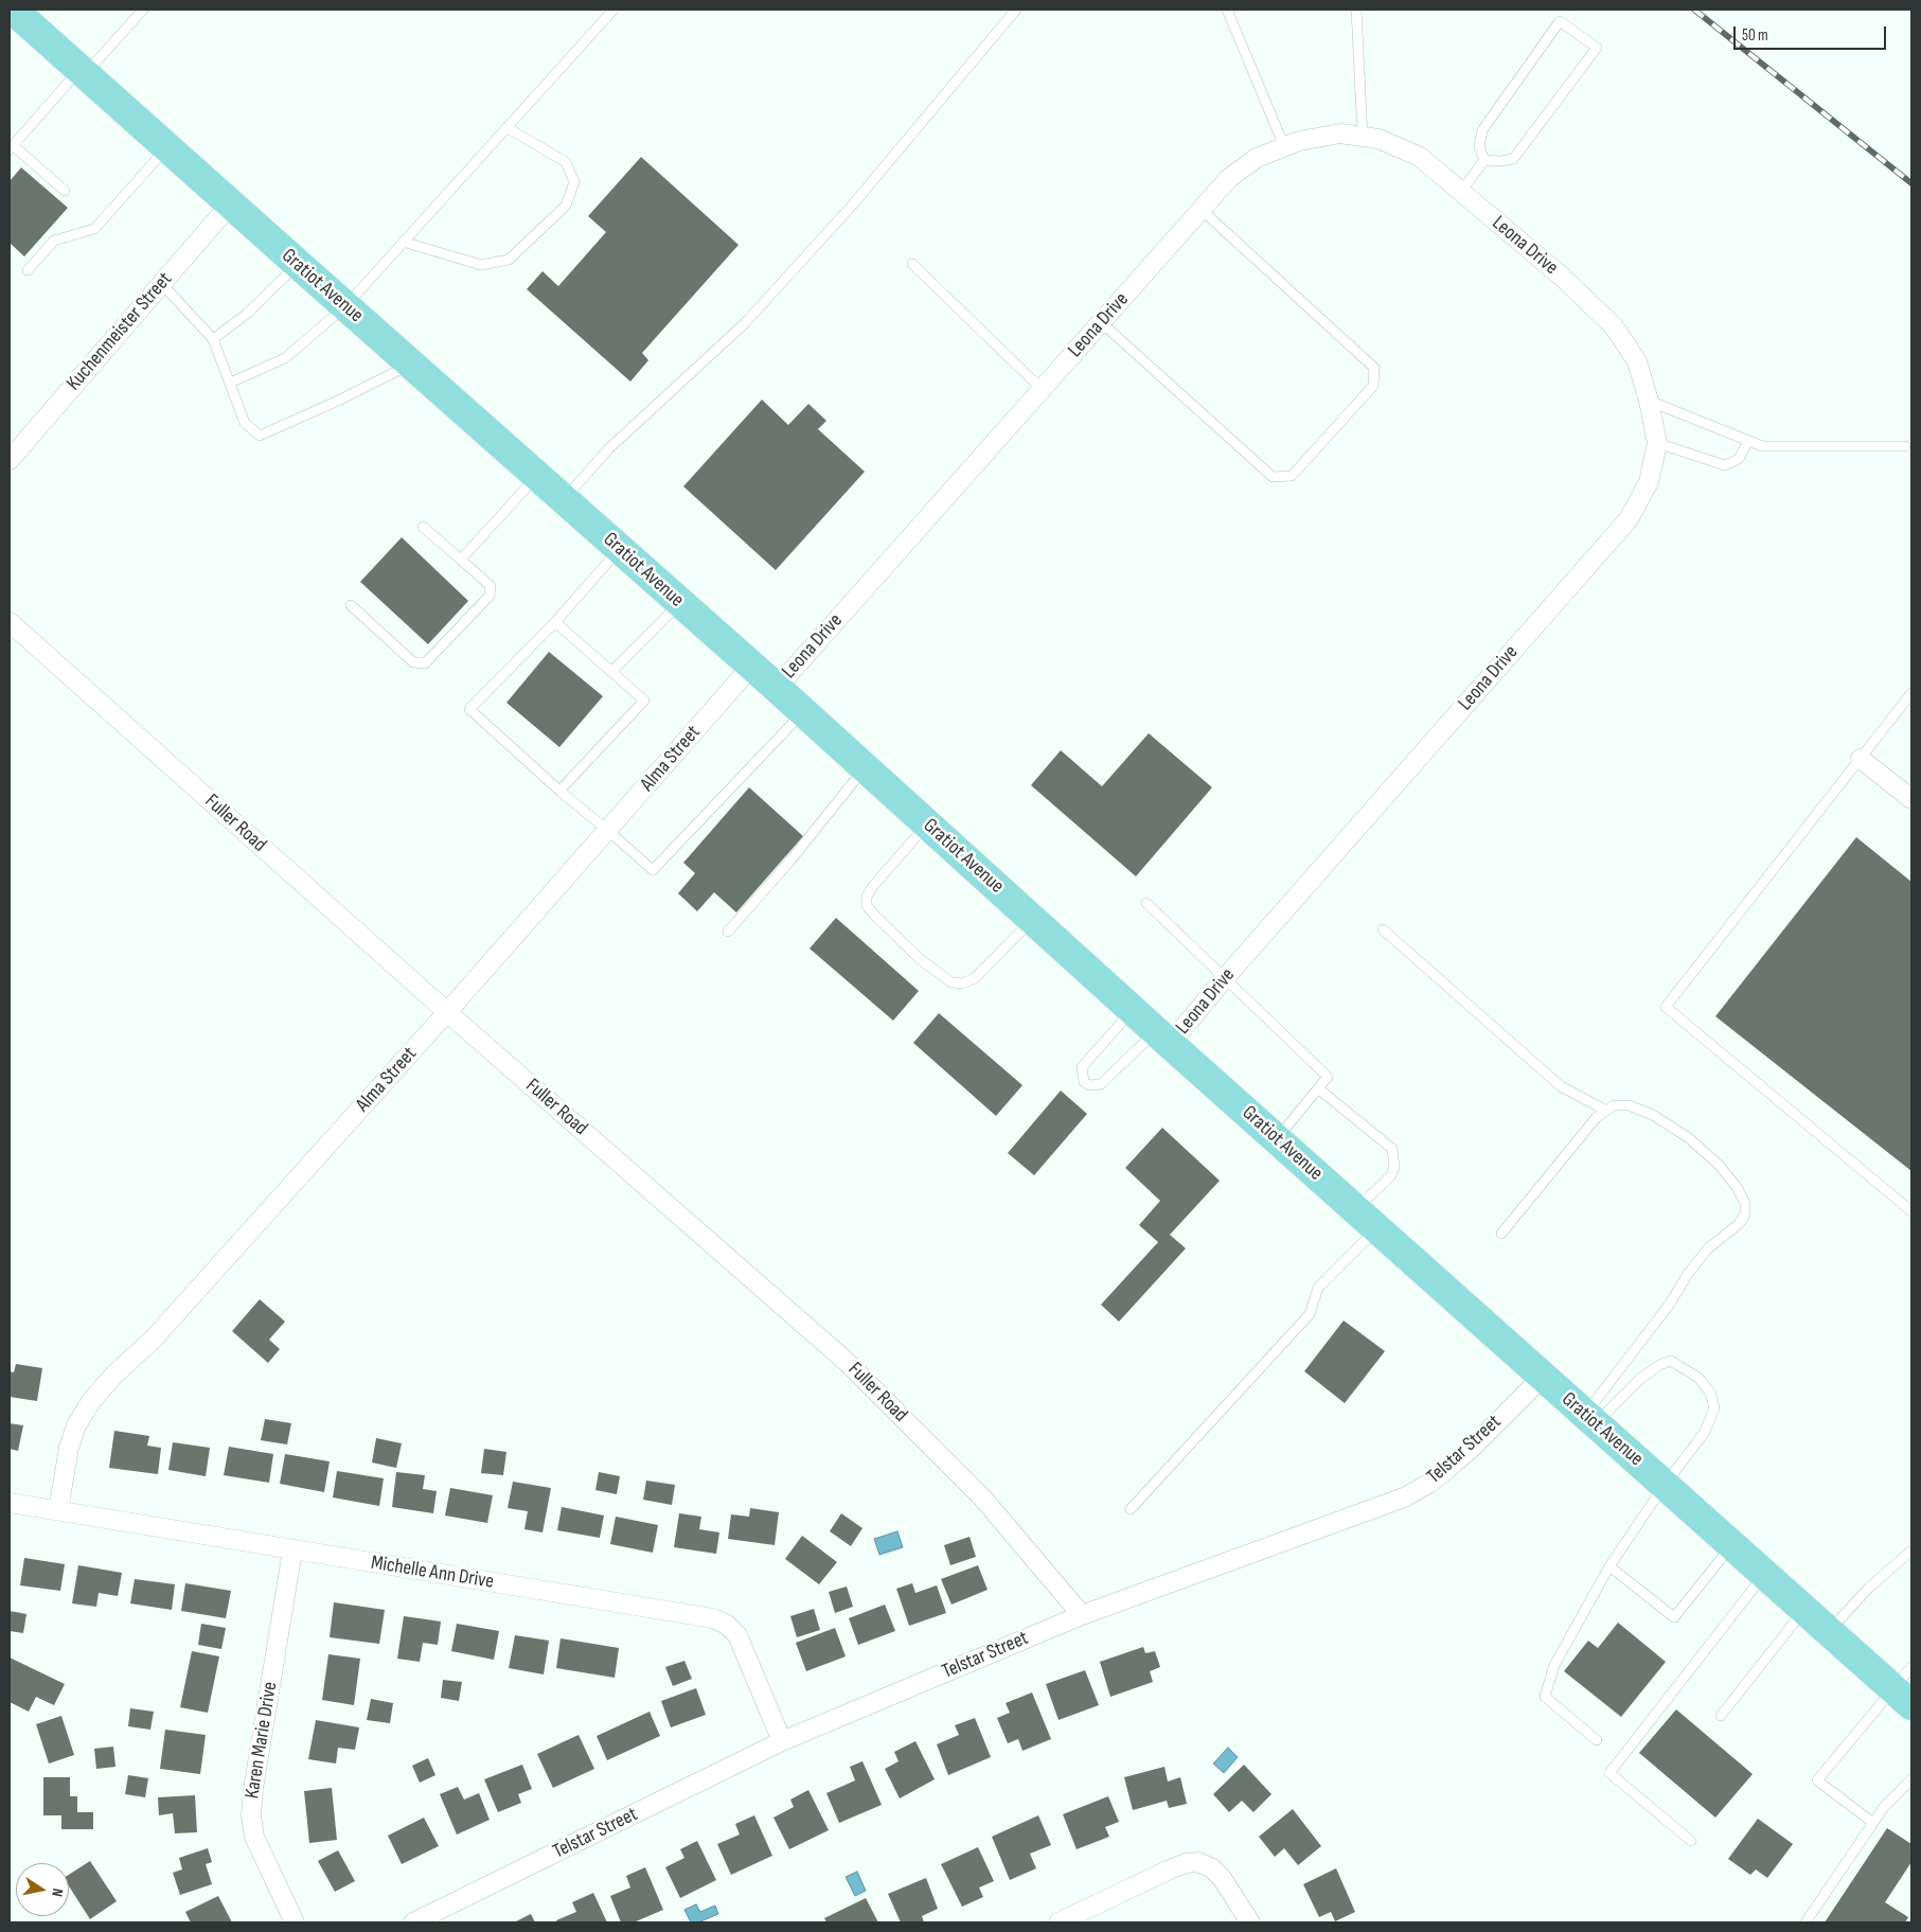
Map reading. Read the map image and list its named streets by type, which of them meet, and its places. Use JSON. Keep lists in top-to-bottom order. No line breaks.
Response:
{"streets":{"main road":["Gratiot Avenue"],"street":["Leona Drive","Kuchenmeister Street","Alma Street","Fuller Road","Telstar Street","Michelle Ann Drive","Karen Marie Drive"]},"crossings":[["Leona Drive","Gratiot Avenue"],["Gratiot Avenue","Kuchenmeister Street"],["Gratiot Avenue","Alma Street"],["Gratiot Avenue","Telstar Street"],["Alma Street","Fuller Road"],["Alma Street","Michelle Ann Drive"],["Fuller Road","Telstar Street"],["Telstar Street","Michelle Ann Drive"],["Michelle Ann Drive","Karen Marie Drive"]],"scale_bar":"50 m","north":"right"}
